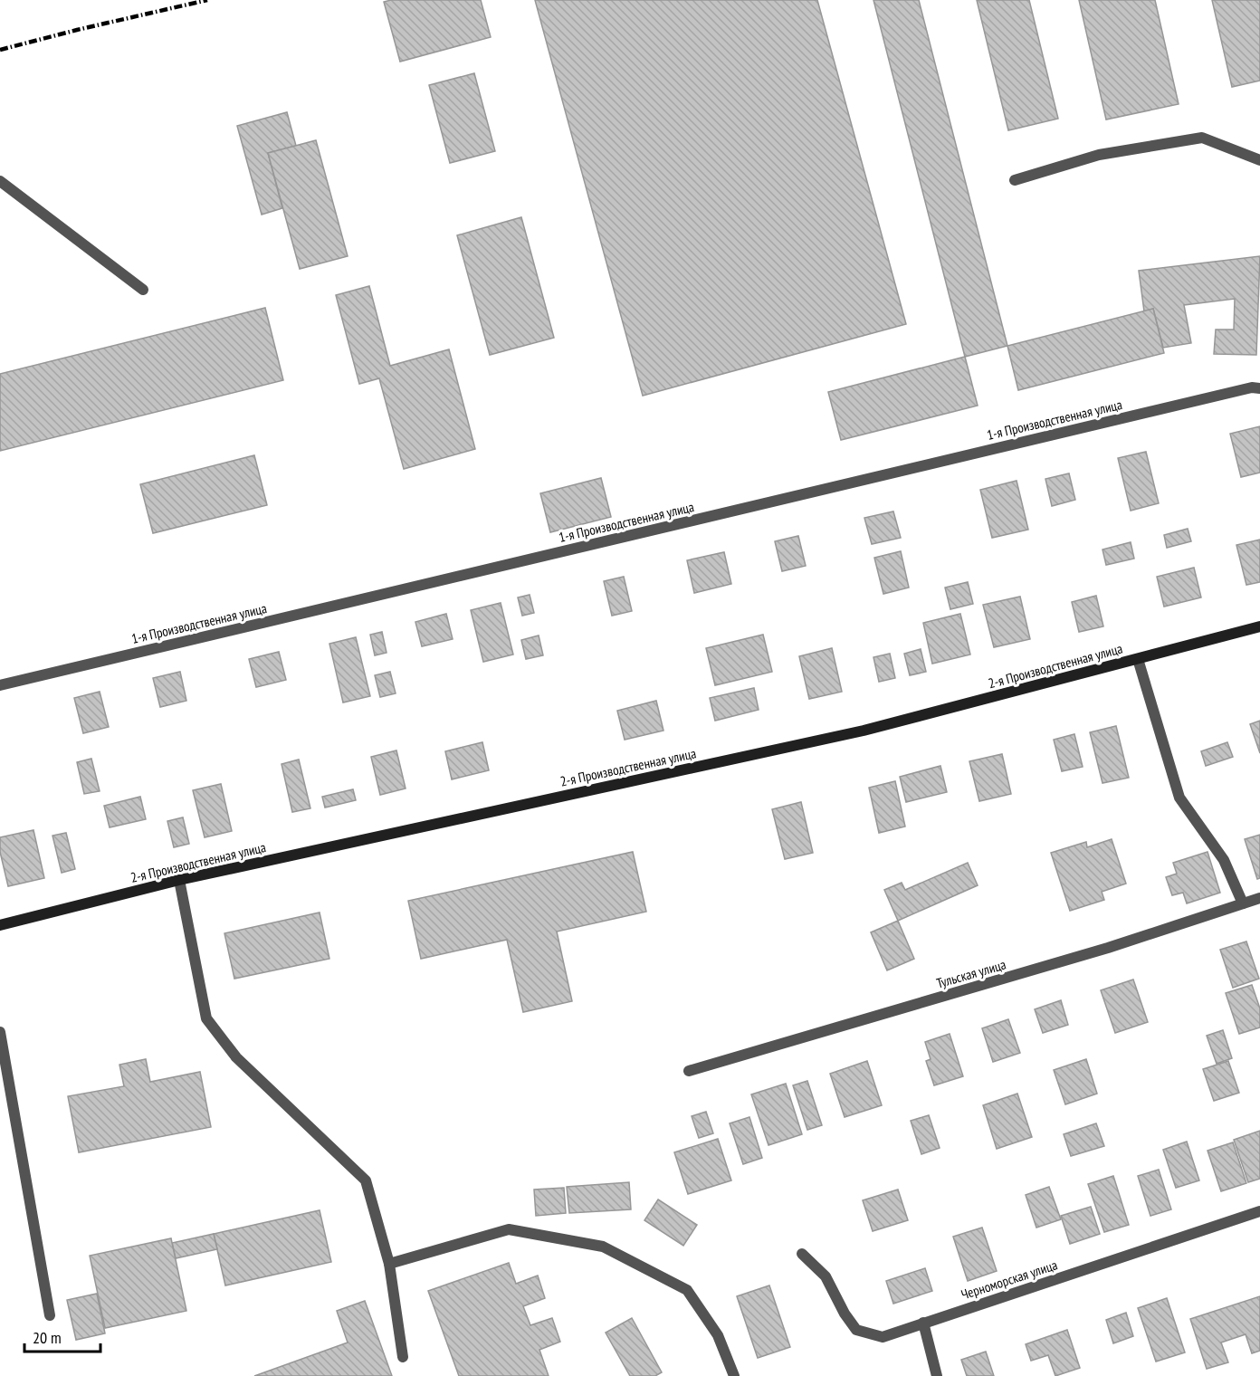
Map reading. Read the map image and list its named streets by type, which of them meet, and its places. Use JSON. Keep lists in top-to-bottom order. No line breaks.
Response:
{"streets":{"street":["1-я Производственная улица","2-я Производственная улица","Тульская улица","Черноморская улица"]},"scale_bar":"20 m"}
